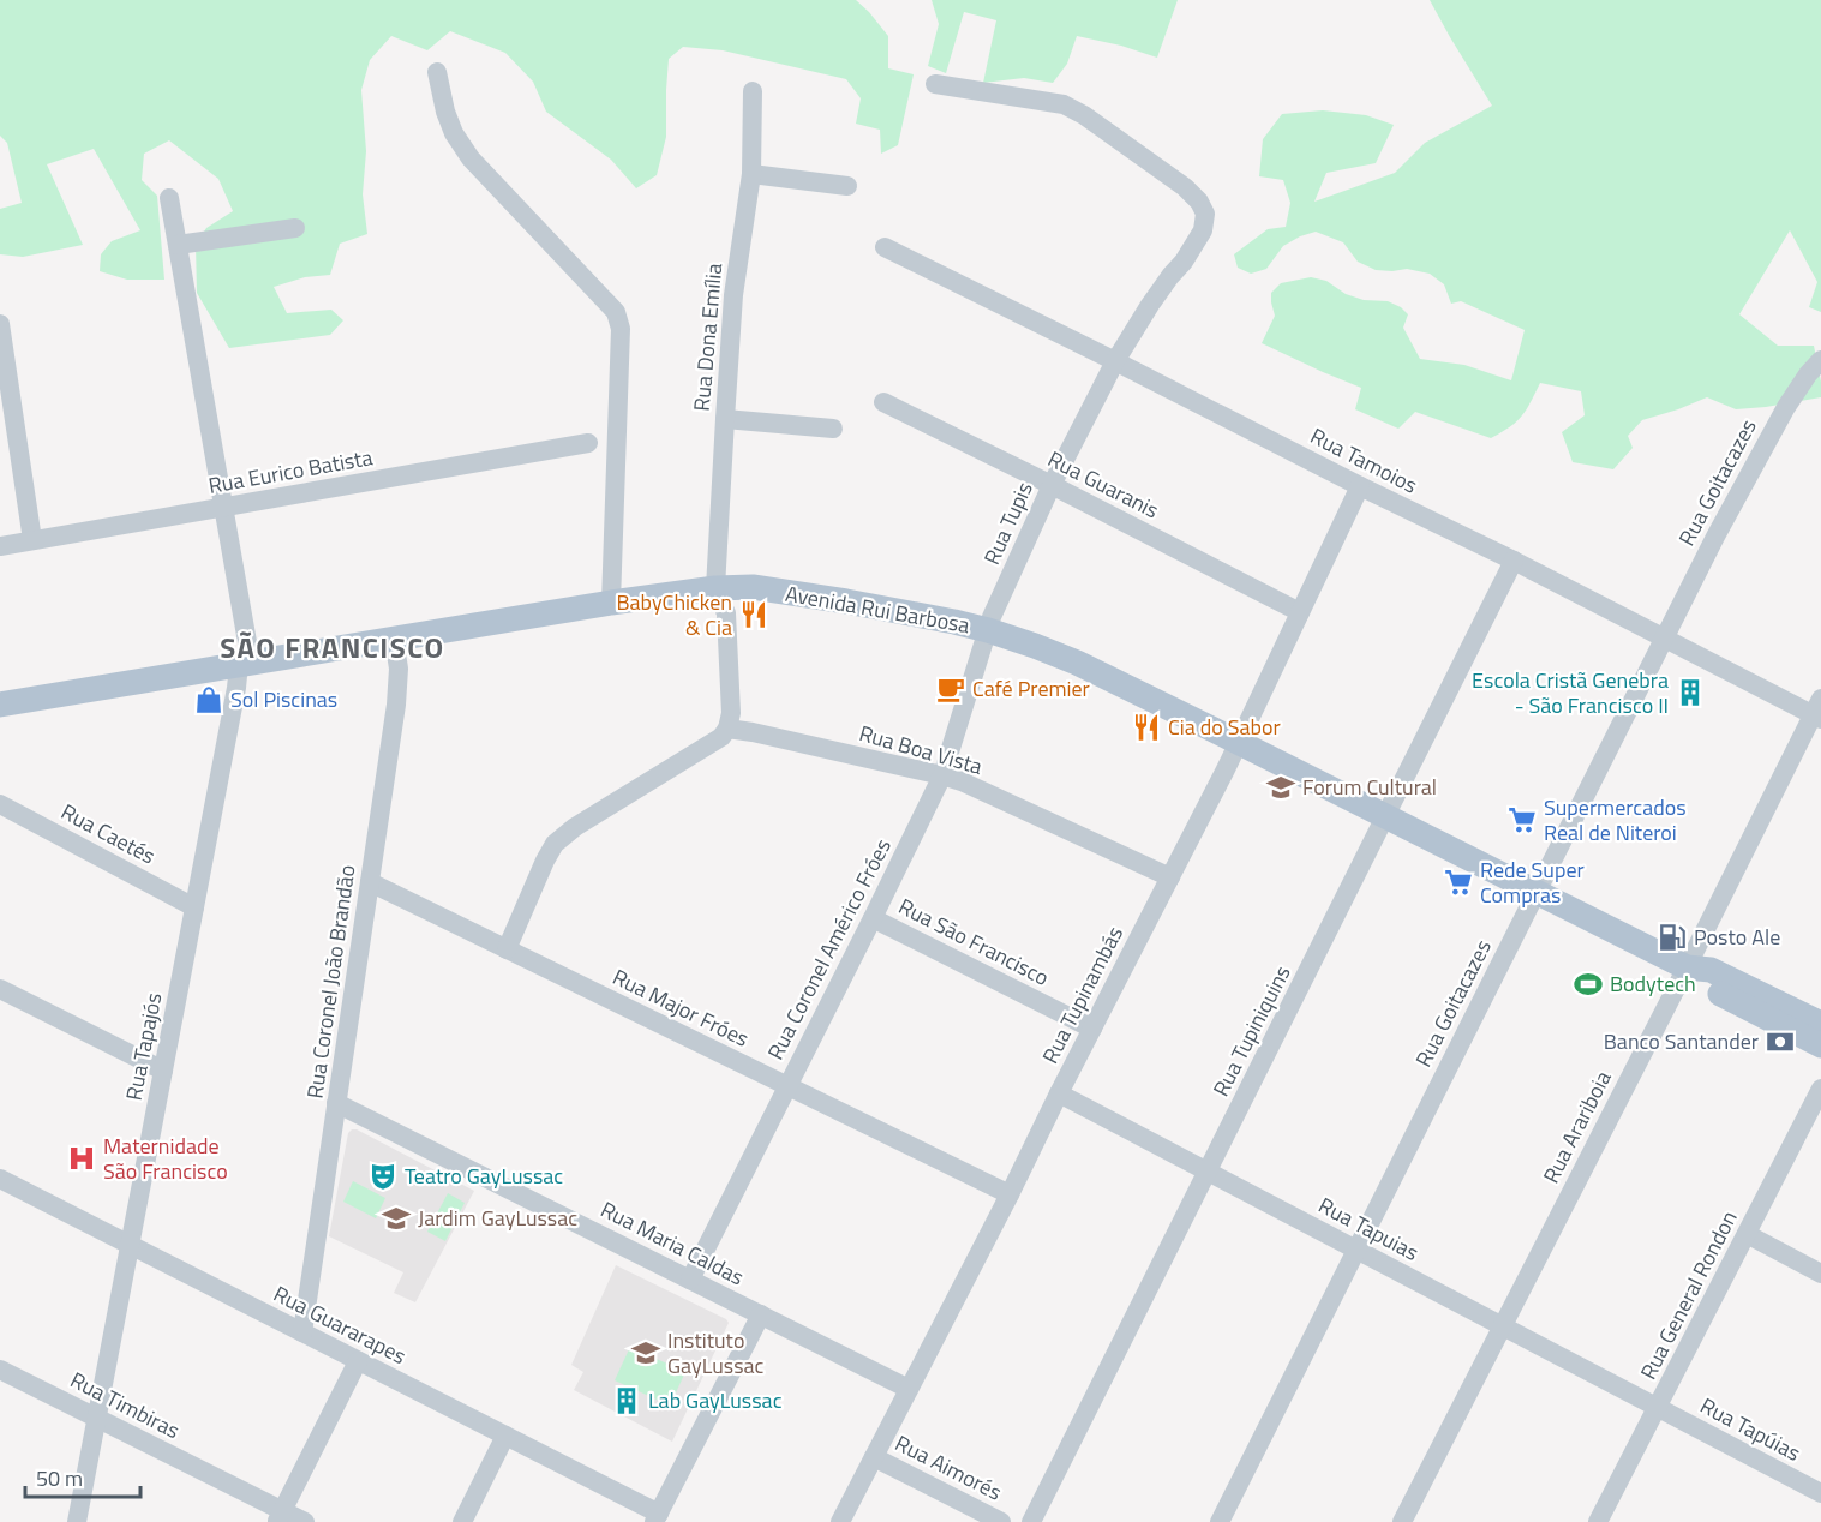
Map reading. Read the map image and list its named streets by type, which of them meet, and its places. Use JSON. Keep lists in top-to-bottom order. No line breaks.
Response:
{"streets":{"main road":["Avenida Rui Barbosa"],"street":["Rua Dona Emília","Rua Tamoios","Rua Eurico Batista","Rua Goitacazes","Rua Guaranis","Rua Tupis","Rua Boa Vista","Rua Caetés","Rua São Francisco","Rua Coronel Américo Fróes","Rua Coronel João Brandão","Rua Tupinambás","Rua Major Fróes","Rua Tupiniquins","Rua Tapajós","Rua Arariboia","Rua Tapuias","Rua Maria Caldas","Rua General Rondon","Rua Guararapes","Rua Timbiras","Rua Tapúias","Rua Aimorés"]},"crossings":[["Rua Dona Emília","Avenida Rui Barbosa"],["Rua Tamoios","Rua Goitacazes"],["Rua Tamoios","Rua Tupis"],["Rua Tamoios","Rua Tupinambás"],["Rua Tamoios","Rua Tupiniquins"],["Rua Tamoios","Rua Arariboia"],["Rua Eurico Batista","Rua Tapajós"],["Rua Goitacazes","Avenida Rui Barbosa"],["Rua Goitacazes","Rua Tapuias"],["Rua Guaranis","Rua Tupis"],["Rua Guaranis","Rua Tupinambás"],["Rua Tupis","Avenida Rui Barbosa"],["Rua Tupis","Rua Coronel Américo Fróes"],["Avenida Rui Barbosa","Rua Coronel Américo Fróes"],["Avenida Rui Barbosa","Rua Coronel João Brandão"],["Avenida Rui Barbosa","Rua Tupinambás"],["Avenida Rui Barbosa","Rua Tupiniquins"],["Avenida Rui Barbosa","Rua Tapajós"],["Avenida Rui Barbosa","Rua Arariboia"],["Rua Boa Vista","Rua Coronel Américo Fróes"],["Rua Boa Vista","Rua Tupinambás"],["Rua Caetés","Rua Tapajós"],["Rua São Francisco","Rua Coronel Américo Fróes"],["Rua São Francisco","Rua Tupinambás"],["Rua Coronel Américo Fróes","Rua Major Fróes"],["Rua Coronel Américo Fróes","Rua Maria Caldas"],["Rua Coronel João Brandão","Rua Major Fróes"],["Rua Coronel João Brandão","Rua Maria Caldas"],["Rua Coronel João Brandão","Rua Guararapes"],["Rua Tupinambás","Rua Major Fróes"],["Rua Tupinambás","Rua Tapuias"],["Rua Tupinambás","Rua Maria Caldas"],["Rua Tupinambás","Rua Aimorés"],["Rua Tupiniquins","Rua Tapuias"],["Rua Tapajós","Rua Guararapes"],["Rua Tapajós","Rua Timbiras"],["Rua Arariboia","Rua Tapuias"],["Rua Tapuias","Rua General Rondon"],["Rua Tapuias","Rua Tapúias"],["Rua General Rondon","Rua Tapúias"]],"districts":["SÃO FRANCISCO"],"places":{"restaurant":["BabyChicken & Cia","Cia do Sabor"],"cafe":["Café Premier"],"building":["Escola Cristã Genebra - São Francisco II","Lab GayLussac"],"shop":["Sol Piscinas"],"school or university":["Forum Cultural","Jardim GayLussac","Instituto GayLussac"],"supermarket":["Supermercados Real de Niteroi","Rede Super Compras"],"fuel station":["Posto Ale"],"sports":["Bodytech"],"bank":["Banco Santander"],"hospital":["Maternidade São Francisco"],"theatre":["Teatro GayLussac"]},"scale_bar":"50 m"}
